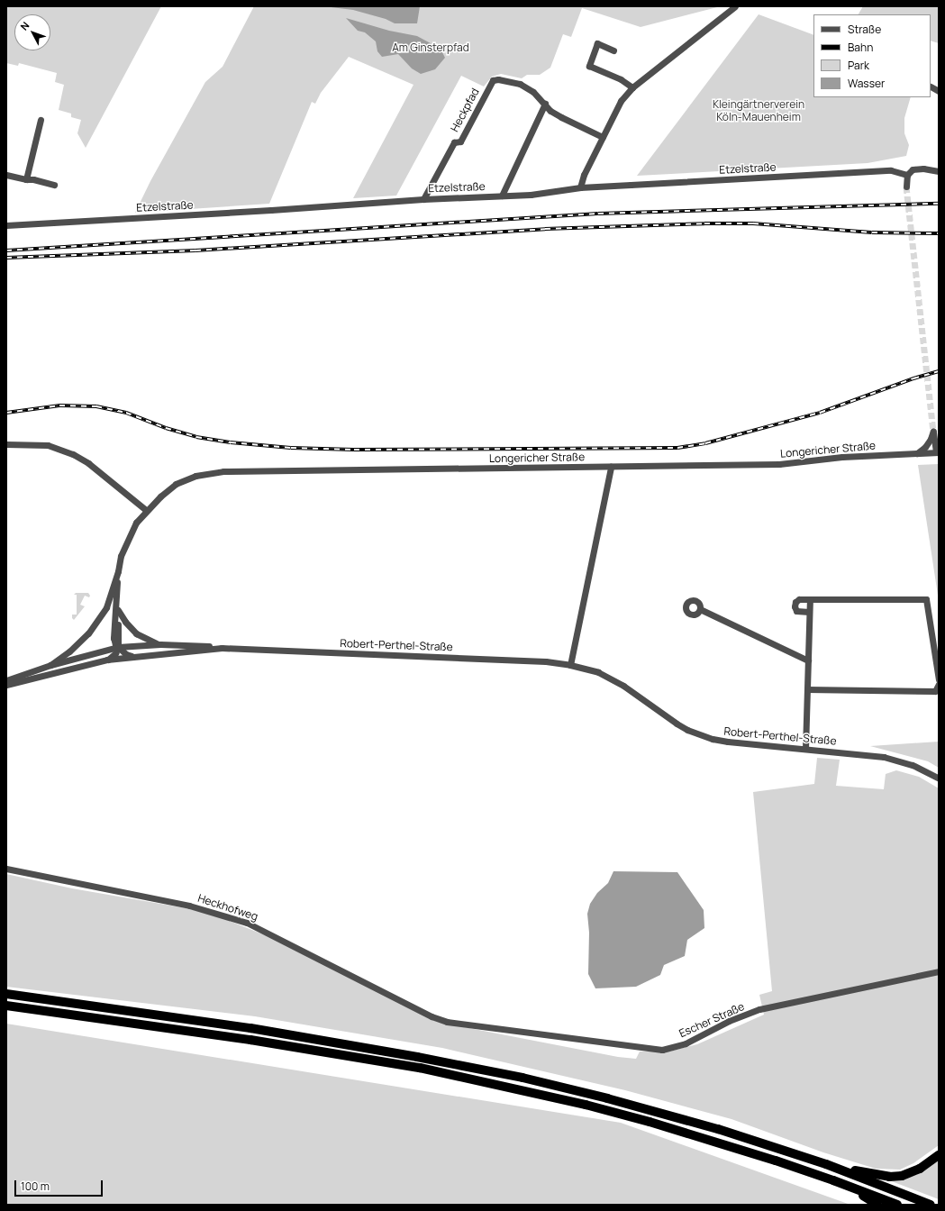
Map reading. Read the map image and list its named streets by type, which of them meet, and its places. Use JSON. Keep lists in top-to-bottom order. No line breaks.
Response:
{"streets":{"street":["Heckpfad","Etzelstraße","Longericher Straße","Robert-Perthel-Straße","Heckhofweg","Escher Straße"]},"crossings":[["Heckpfad","Etzelstraße"],["Longericher Straße","Robert-Perthel-Straße"],["Heckhofweg","Escher Straße"]],"parks":["Am Ginsterpfad","Kleingärtnerverein Köln-Mauenheim"],"legend":["Straße","Bahn","Park","Wasser"],"scale_bar":"100 m","north":"top left"}
